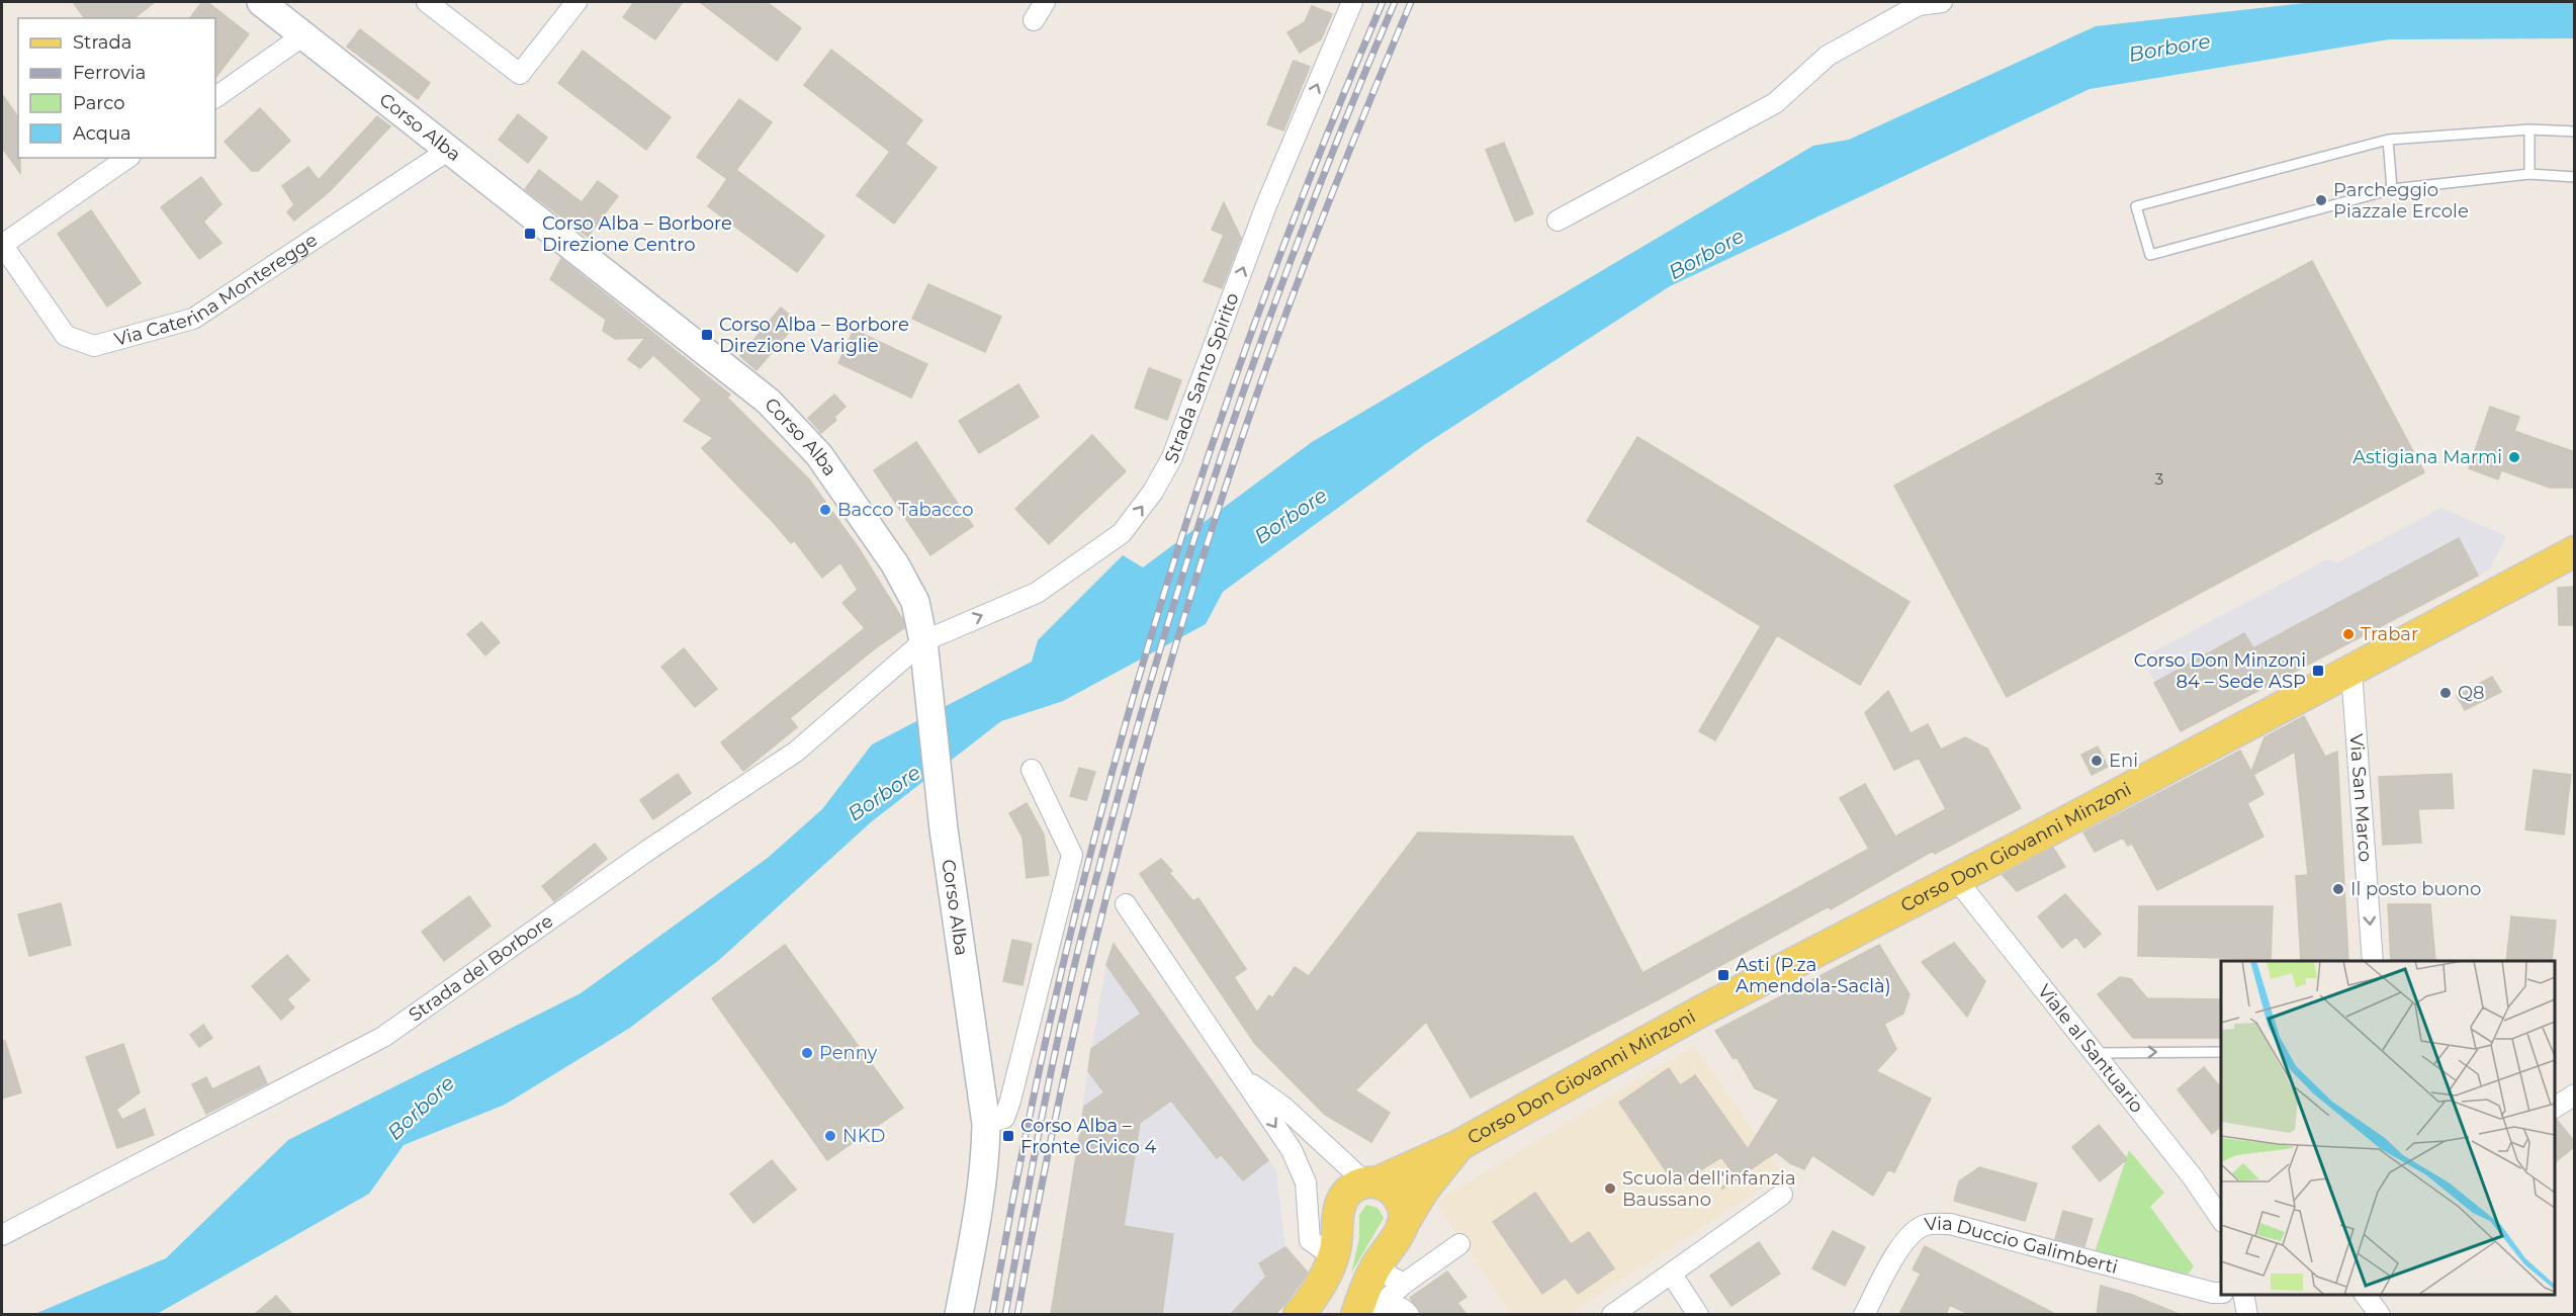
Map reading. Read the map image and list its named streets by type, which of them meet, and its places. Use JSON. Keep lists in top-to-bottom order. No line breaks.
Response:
{"streets":{"main road":["Corso Don Giovanni Minzoni"],"street":["Corso Alba","Via Caterina Monteregge","Strada Santo Spirito","Via San Marco","Strada del Borbore","Viale al Santuario","Via Duccio Galimberti"]},"crossings":[["Corso Alba","Via Caterina Monteregge"],["Corso Alba","Strada Santo Spirito"],["Corso Alba","Strada del Borbore"],["Strada Santo Spirito","Strada del Borbore"],["Via San Marco","Corso Don Giovanni Minzoni"],["Corso Don Giovanni Minzoni","Viale al Santuario"]],"one_way":["Strada Santo Spirito","Via San Marco"],"water":["Borbore"],"places":{"other":["Parcheggio Piazzale Ercole","Astigiana Marmi","Bacco Tabacco","Trabar","Q8","Eni","Il posto buono","Penny","NKD","Scuola dell'infanzia Baussano"],"transit":["Corso Alba – Borbore Direzione Centro","Corso Alba – Borbore Direzione Variglie","Corso Don Minzoni 84 – Sede ASP","Asti (P.za Amendola-Saclà)","Corso Alba – Fronte Civico 4"]},"house_numbers":["3"],"legend":["Strada","Ferrovia","Parco","Acqua"]}
